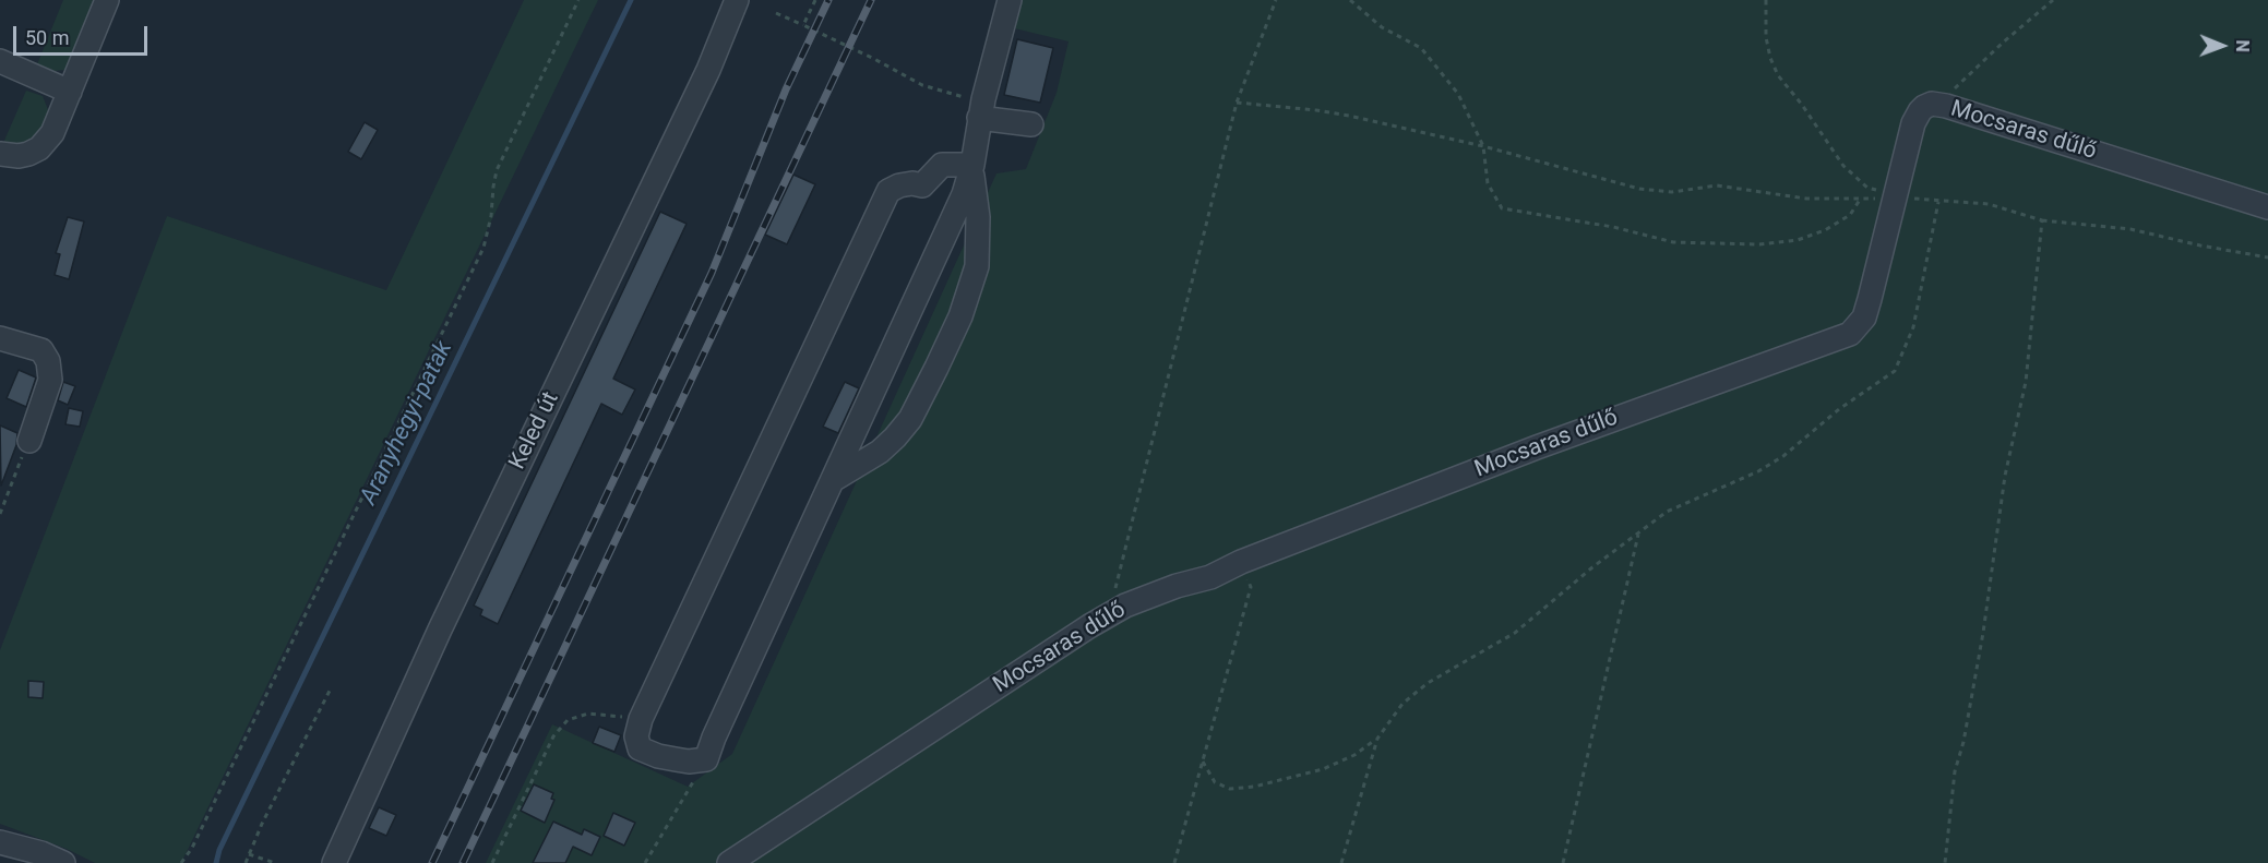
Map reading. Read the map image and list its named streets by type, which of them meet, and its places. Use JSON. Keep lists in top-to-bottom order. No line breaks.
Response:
{"streets":{"street":["Mocsaras dűlő","Keled út"]},"water":["Aranyhegyi-patak"],"scale_bar":"50 m","north":"right"}
